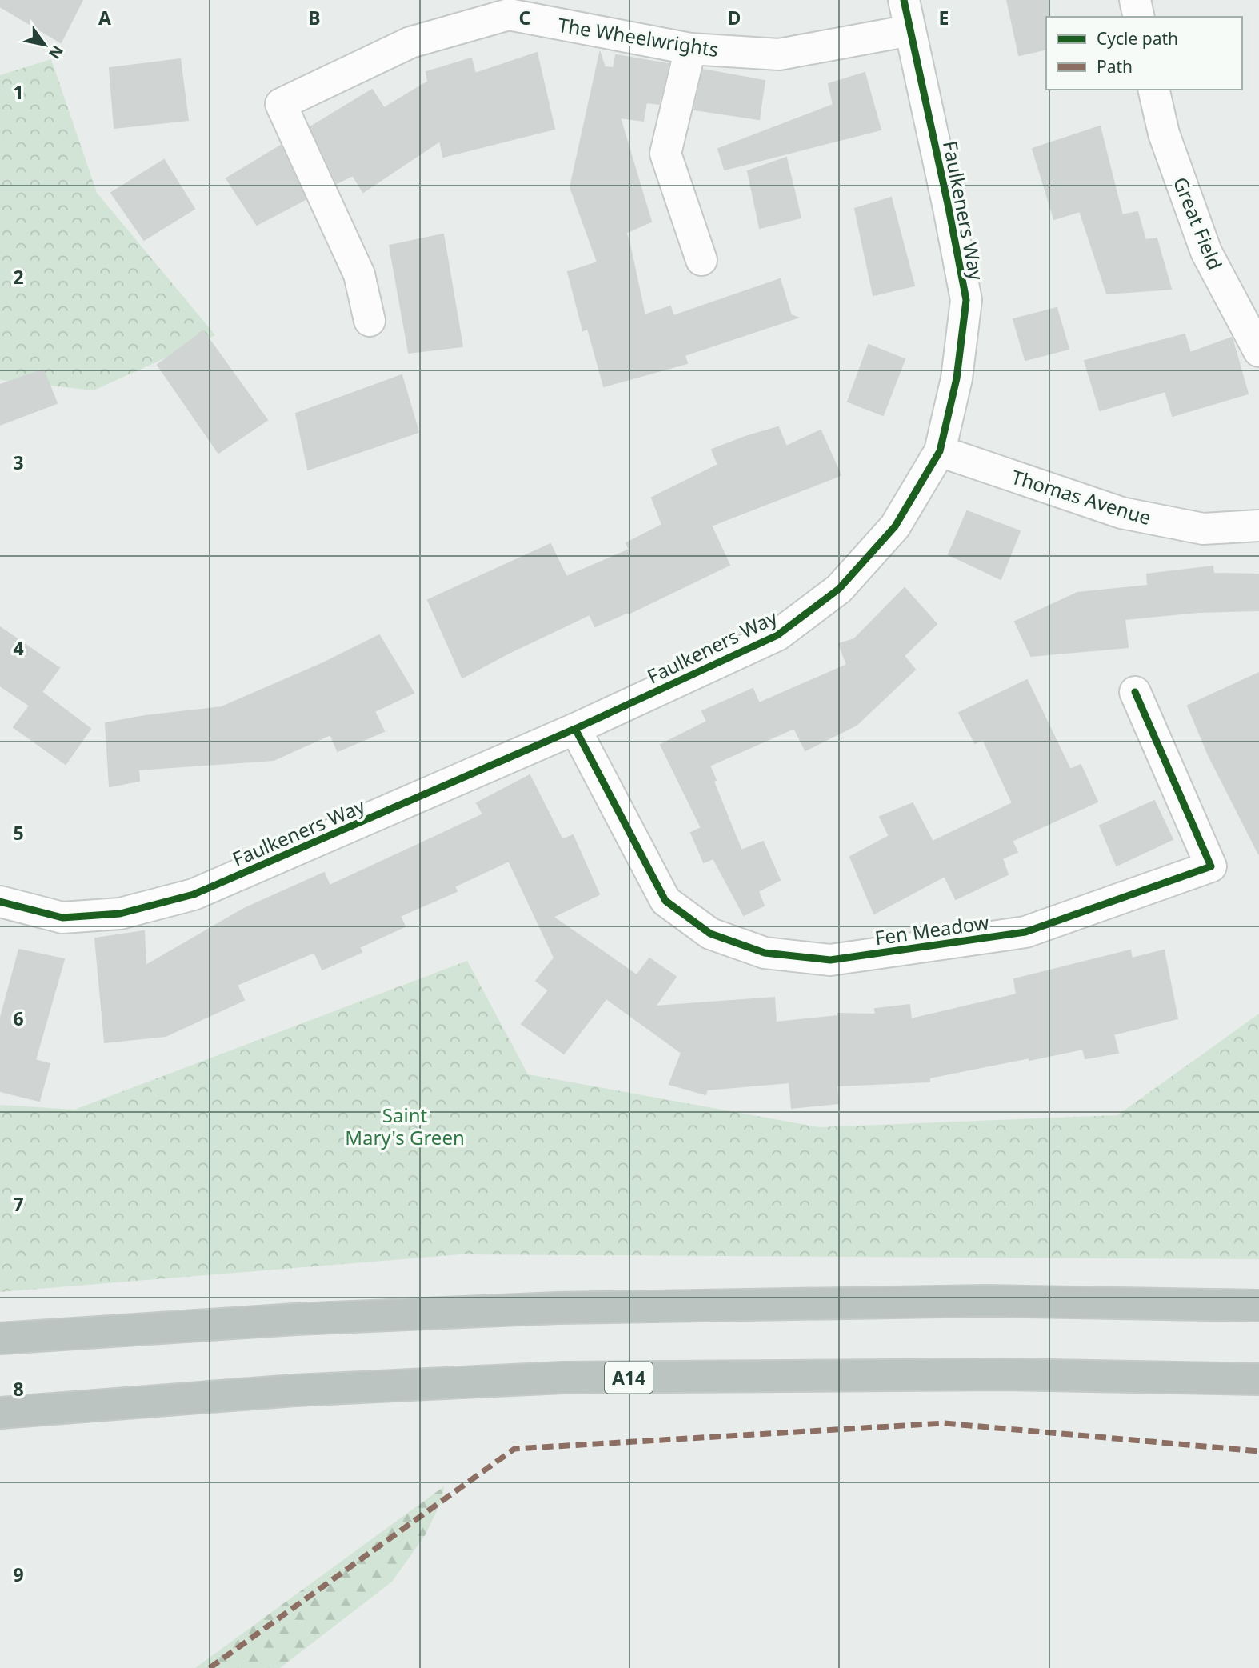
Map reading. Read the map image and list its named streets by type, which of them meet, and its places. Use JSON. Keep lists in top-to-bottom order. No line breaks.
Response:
{"streets":{"highway":["A14"],"street":["The Wheelwrights","Faulkeners Way","Great Field","Thomas Avenue","Fen Meadow"]},"crossings":[["The Wheelwrights","Faulkeners Way"],["Faulkeners Way","Thomas Avenue"],["Faulkeners Way","Fen Meadow"]],"parks":["Saint Mary's Green"],"legend":["Cycle path","Path"],"north":"bottom right","grid":{"columns":["A","B","C","D","E"],"rows":["1","2","3","4","5","6","7","8","9"]}}
